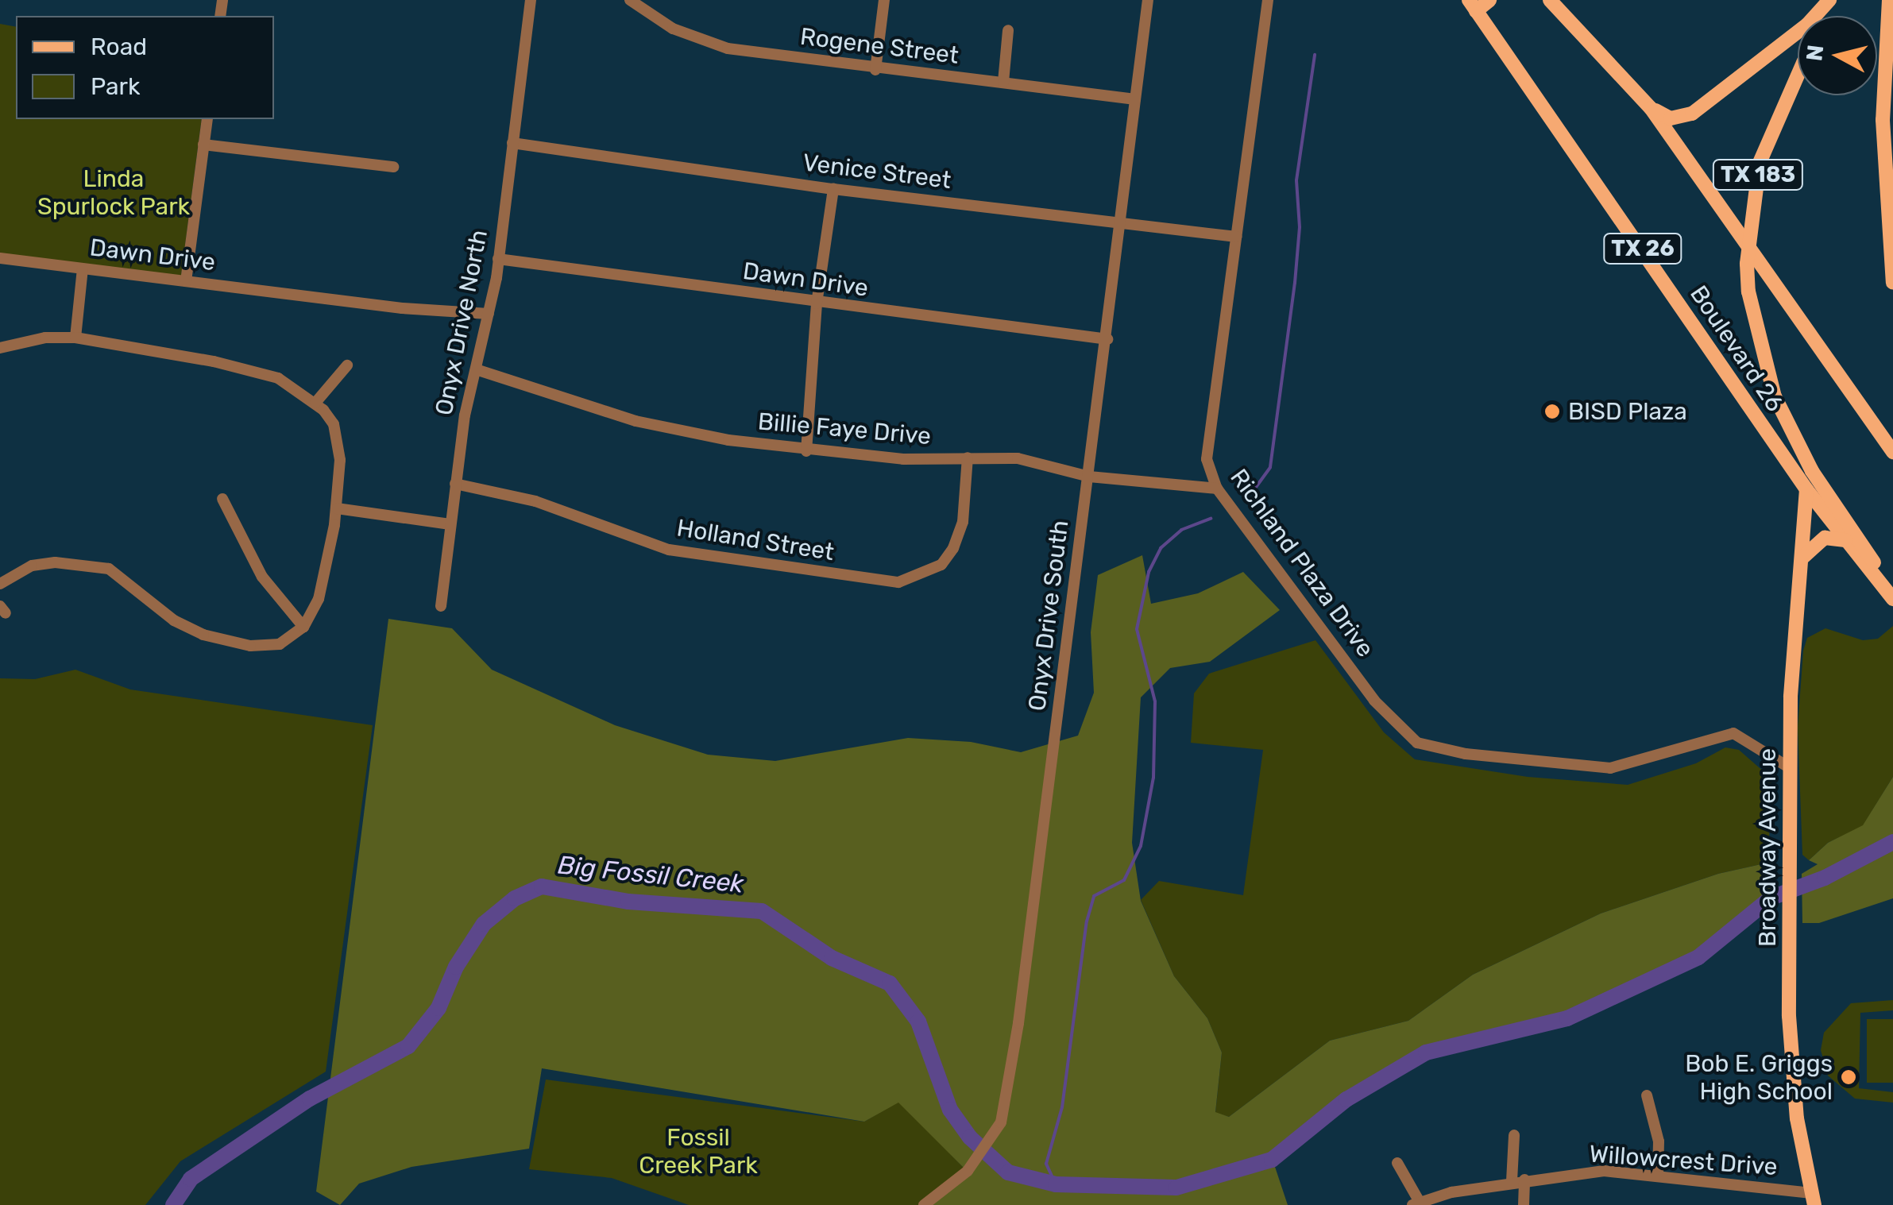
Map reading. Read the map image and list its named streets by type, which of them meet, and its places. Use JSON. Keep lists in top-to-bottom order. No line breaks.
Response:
{"streets":{"main road":["TX 183","TX 26","Boulevard 26","Broadway Avenue"],"street":["Rogene Street","Venice Street","Dawn Drive","Onyx Drive North","Billie Faye Drive","Holland Street","Richland Plaza Drive","Onyx Drive South","Willowcrest Drive"]},"crossings":[["Rogene Street","Onyx Drive South"],["Venice Street","Onyx Drive North"],["Venice Street","Richland Plaza Drive"],["Venice Street","Onyx Drive South"],["Dawn Drive","Onyx Drive North"],["Dawn Drive","Onyx Drive South"],["Onyx Drive North","Billie Faye Drive"],["Onyx Drive North","Holland Street"],["Boulevard 26","Broadway Avenue"],["Billie Faye Drive","Holland Street"],["Billie Faye Drive","Richland Plaza Drive"],["Billie Faye Drive","Onyx Drive South"],["Richland Plaza Drive","Broadway Avenue"],["Broadway Avenue","Willowcrest Drive"]],"water":["Big Fossil Creek"],"parks":["Linda Spurlock Park","Fossil Creek Park"],"places":["BISD Plaza","Bob E. Griggs High School"],"legend":["Road","Park"],"north":"left"}
